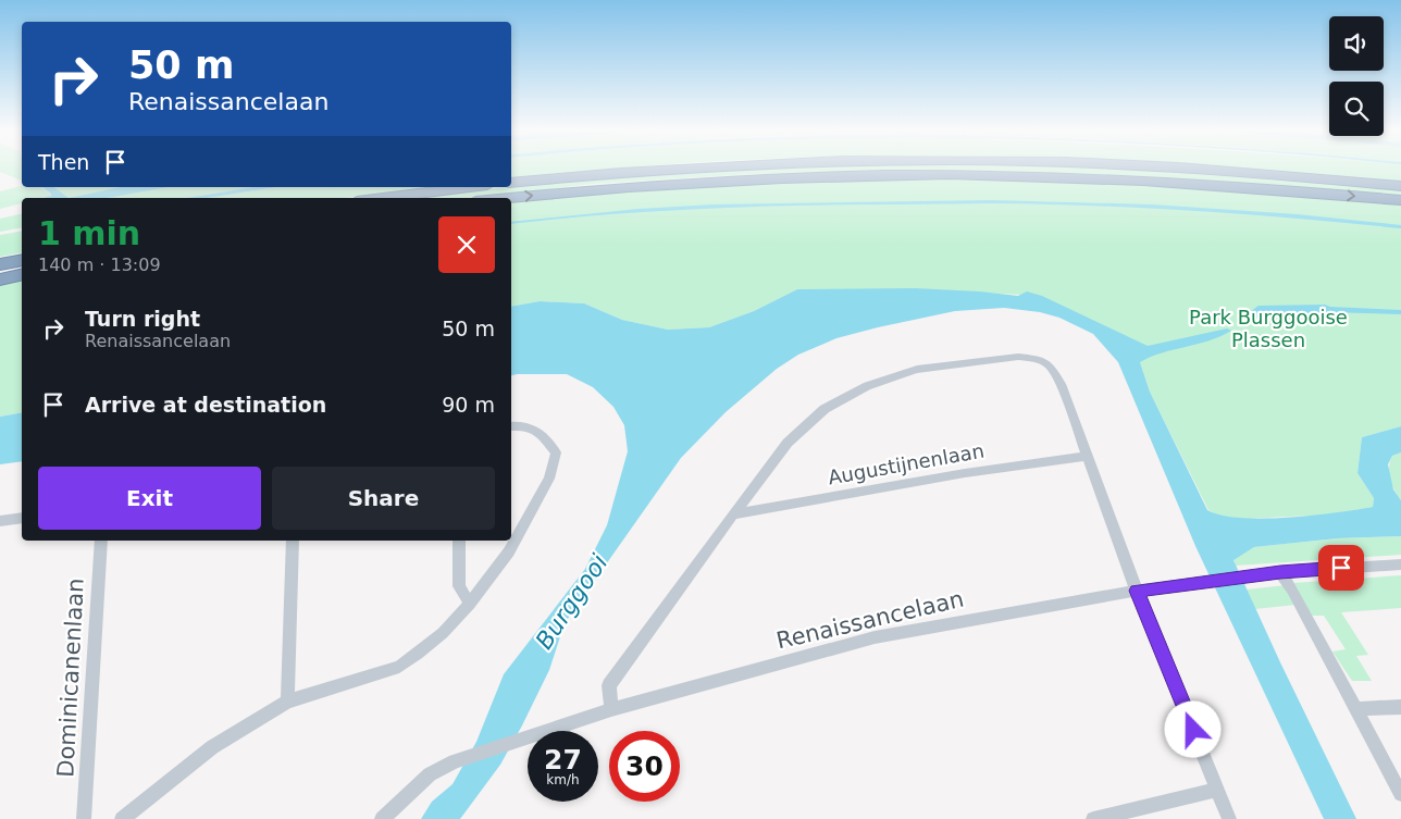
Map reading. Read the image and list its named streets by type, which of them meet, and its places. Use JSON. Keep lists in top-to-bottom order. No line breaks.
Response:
{"streets":{"street":["Augustijnenlaan","Renaissancelaan","Dominicanenlaan"]},"water":["Burggooi"],"parks":["Park Burggooise Plassen"],"page":{"turn":["50 m","Renaissancelaan"],"then":"Then","heading":["1 min","140 m · 13:09"],"list":[{"name":"Turn right","note":"Renaissancelaan","value":"50 m"},{"name":"Arrive at destination","value":"90 m"}],"buttons":["Exit","Share"],"speed":"27 km/h","limit":"30"}}
